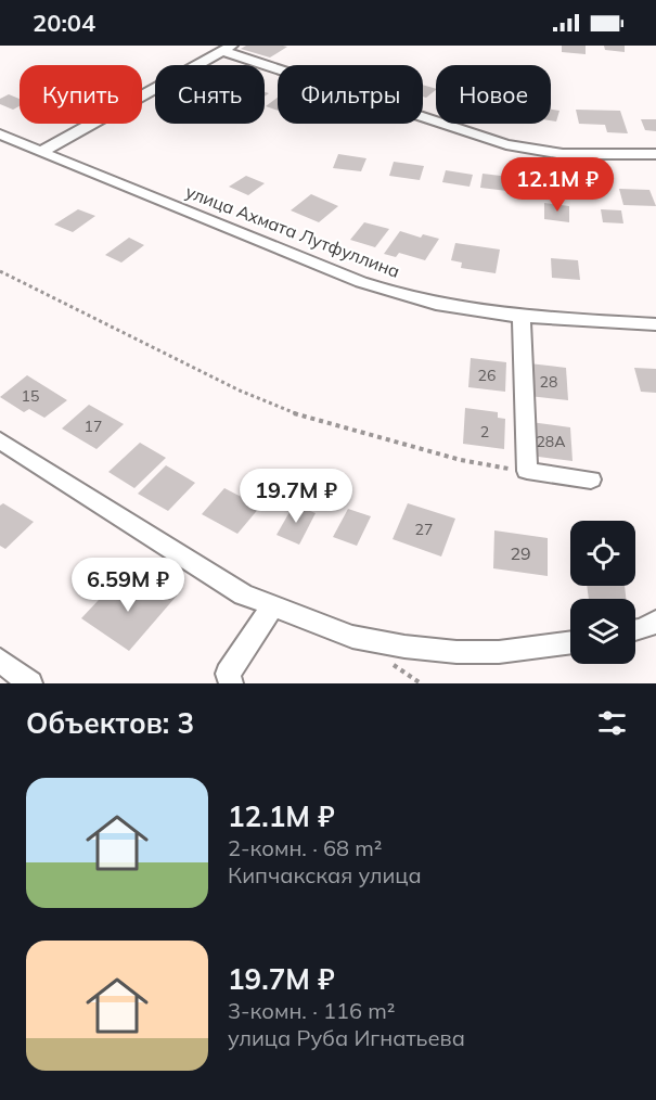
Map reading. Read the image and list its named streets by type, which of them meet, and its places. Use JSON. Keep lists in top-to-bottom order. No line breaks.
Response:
{"streets":{"street":["улица Ахмата Лутфуллина"]},"house_numbers":["26","28","15","17","2","28А","27","29"],"page":{"status":"20:04","chip":["Купить","Снять","Фильтры","Новое"],"price":["12.1M ₽","19.7M ₽","6.59M ₽"],"heading":"Объектов: 3","list":[{"name":"12.1M ₽","note":"2-комн. · 68 m² · Кипчакская улица"},{"name":"19.7M ₽","note":"3-комн. · 116 m² · улица Руба Игнатьева"}]}}
